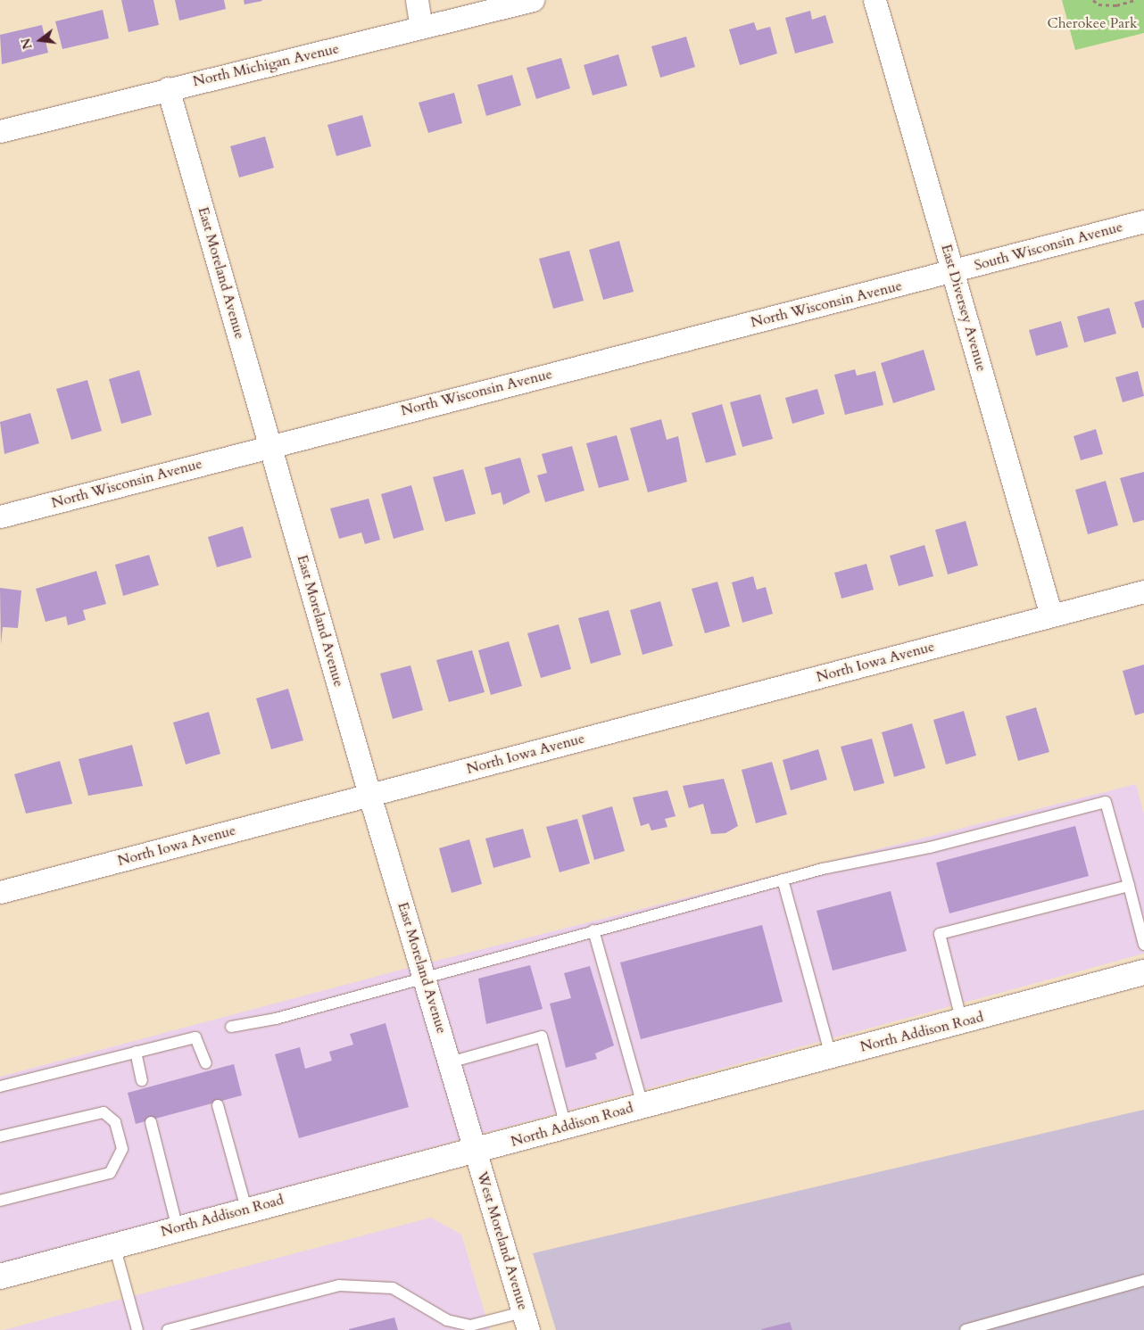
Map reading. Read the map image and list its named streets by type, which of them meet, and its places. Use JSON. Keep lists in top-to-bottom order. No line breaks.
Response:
{"streets":{"street":["North Michigan Avenue","South Wisconsin Avenue","East Moreland Avenue","North Wisconsin Avenue","East Diversey Avenue","North Iowa Avenue","North Addison Road","West Moreland Avenue"]},"crossings":[["North Michigan Avenue","East Moreland Avenue"],["South Wisconsin Avenue","North Wisconsin Avenue"],["South Wisconsin Avenue","East Diversey Avenue"],["East Moreland Avenue","North Wisconsin Avenue"],["East Moreland Avenue","North Iowa Avenue"],["East Moreland Avenue","North Addison Road"],["East Moreland Avenue","West Moreland Avenue"],["North Wisconsin Avenue","East Diversey Avenue"],["East Diversey Avenue","North Iowa Avenue"],["North Addison Road","West Moreland Avenue"]],"parks":["Cherokee Park"],"north":"left"}
